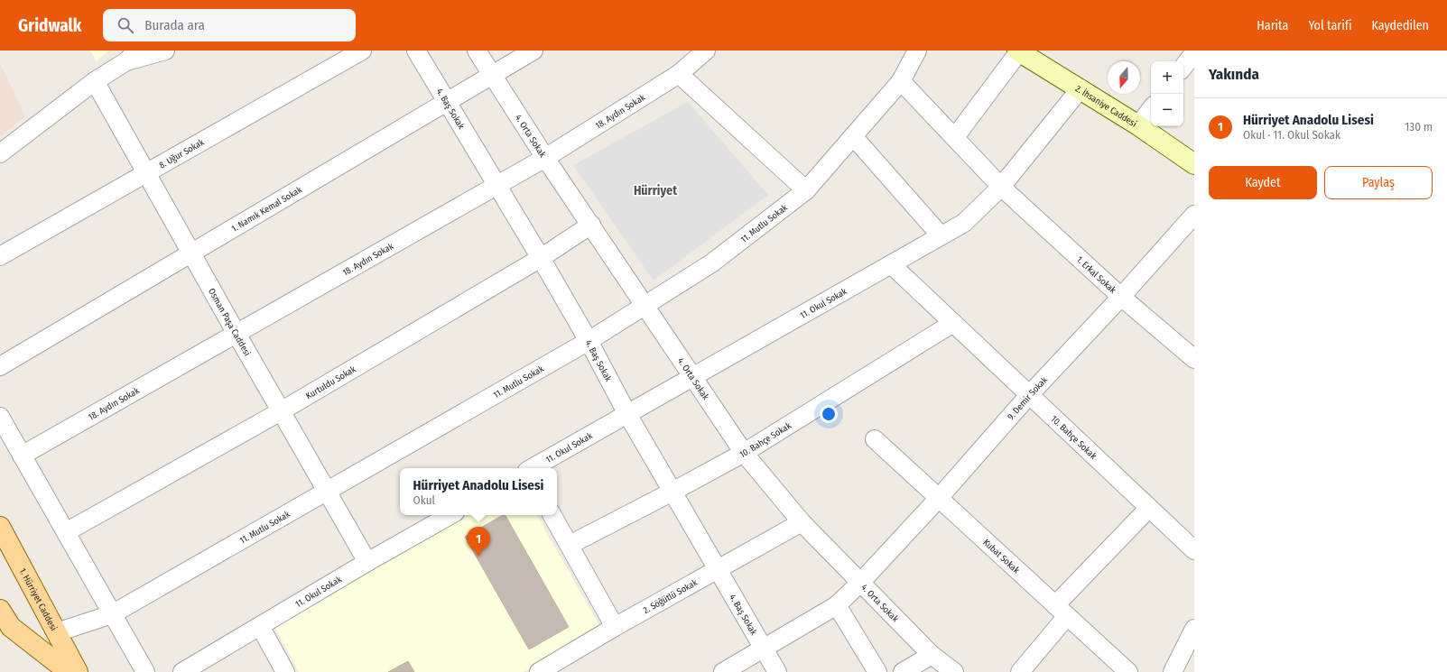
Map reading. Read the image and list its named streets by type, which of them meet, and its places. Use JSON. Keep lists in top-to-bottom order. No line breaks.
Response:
{"streets":{"main road":["1. Hürriyet Caddesi"],"street":["2. İhsaniye Caddesi","4. Baş Sokak","18. Aydın Sokak","4. Orta Sokak","8. Uğur Sokak","1. Namık Kemal Sokak","11. Mutlu Sokak","1. Erkal Sokak","11. Okul Sokak","Osman Paşa Caddesi","Kurtuldu Sokak","9. Demir Sokak","10. Bahçe Sokak","Kubat Sokak","2. Söğütlü Sokak"]},"crossings":[["2. İhsaniye Caddesi","11. Okul Sokak"],["4. Baş Sokak","18. Aydın Sokak"],["4. Baş Sokak","1. Namık Kemal Sokak"],["4. Baş Sokak","11. Mutlu Sokak"],["4. Baş Sokak","11. Okul Sokak"],["4. Baş Sokak","Kurtuldu Sokak"],["4. Baş Sokak","9. Demir Sokak"],["4. Baş Sokak","10. Bahçe Sokak"],["4. Baş Sokak","2. Söğütlü Sokak"],["18. Aydın Sokak","4. Orta Sokak"],["18. Aydın Sokak","Osman Paşa Caddesi"],["4. Orta Sokak","1. Namık Kemal Sokak"],["4. Orta Sokak","11. Mutlu Sokak"],["4. Orta Sokak","11. Okul Sokak"],["4. Orta Sokak","Kurtuldu Sokak"],["4. Orta Sokak","9. Demir Sokak"],["4. Orta Sokak","10. Bahçe Sokak"],["4. Orta Sokak","2. Söğütlü Sokak"],["8. Uğur Sokak","Osman Paşa Caddesi"],["1. Namık Kemal Sokak","Osman Paşa Caddesi"],["11. Mutlu Sokak","1. Erkal Sokak"],["11. Mutlu Sokak","Osman Paşa Caddesi"],["11. Mutlu Sokak","1. Hürriyet Caddesi"],["1. Erkal Sokak","11. Okul Sokak"],["1. Erkal Sokak","9. Demir Sokak"],["11. Okul Sokak","Osman Paşa Caddesi"],["11. Okul Sokak","10. Bahçe Sokak"],["Osman Paşa Caddesi","Kurtuldu Sokak"],["9. Demir Sokak","10. Bahçe Sokak"],["9. Demir Sokak","Kubat Sokak"]],"districts":["Hürriyet"],"north":"bottom","page":{"header":"Gridwalk","search":"Burada ara","nav":["Harita","Yol tarifi","Kaydedilen"],"heading":"Yakında","map_buttons":["+","−"],"list":[{"mark":"1","name":"Hürriyet Anadolu Lisesi","note":"Okul · 11. Okul Sokak","value":"130 m"}],"buttons":["Kaydet","Paylaş"],"popup":["Hürriyet Anadolu Lisesi","Okul"],"pins":"1"}}
